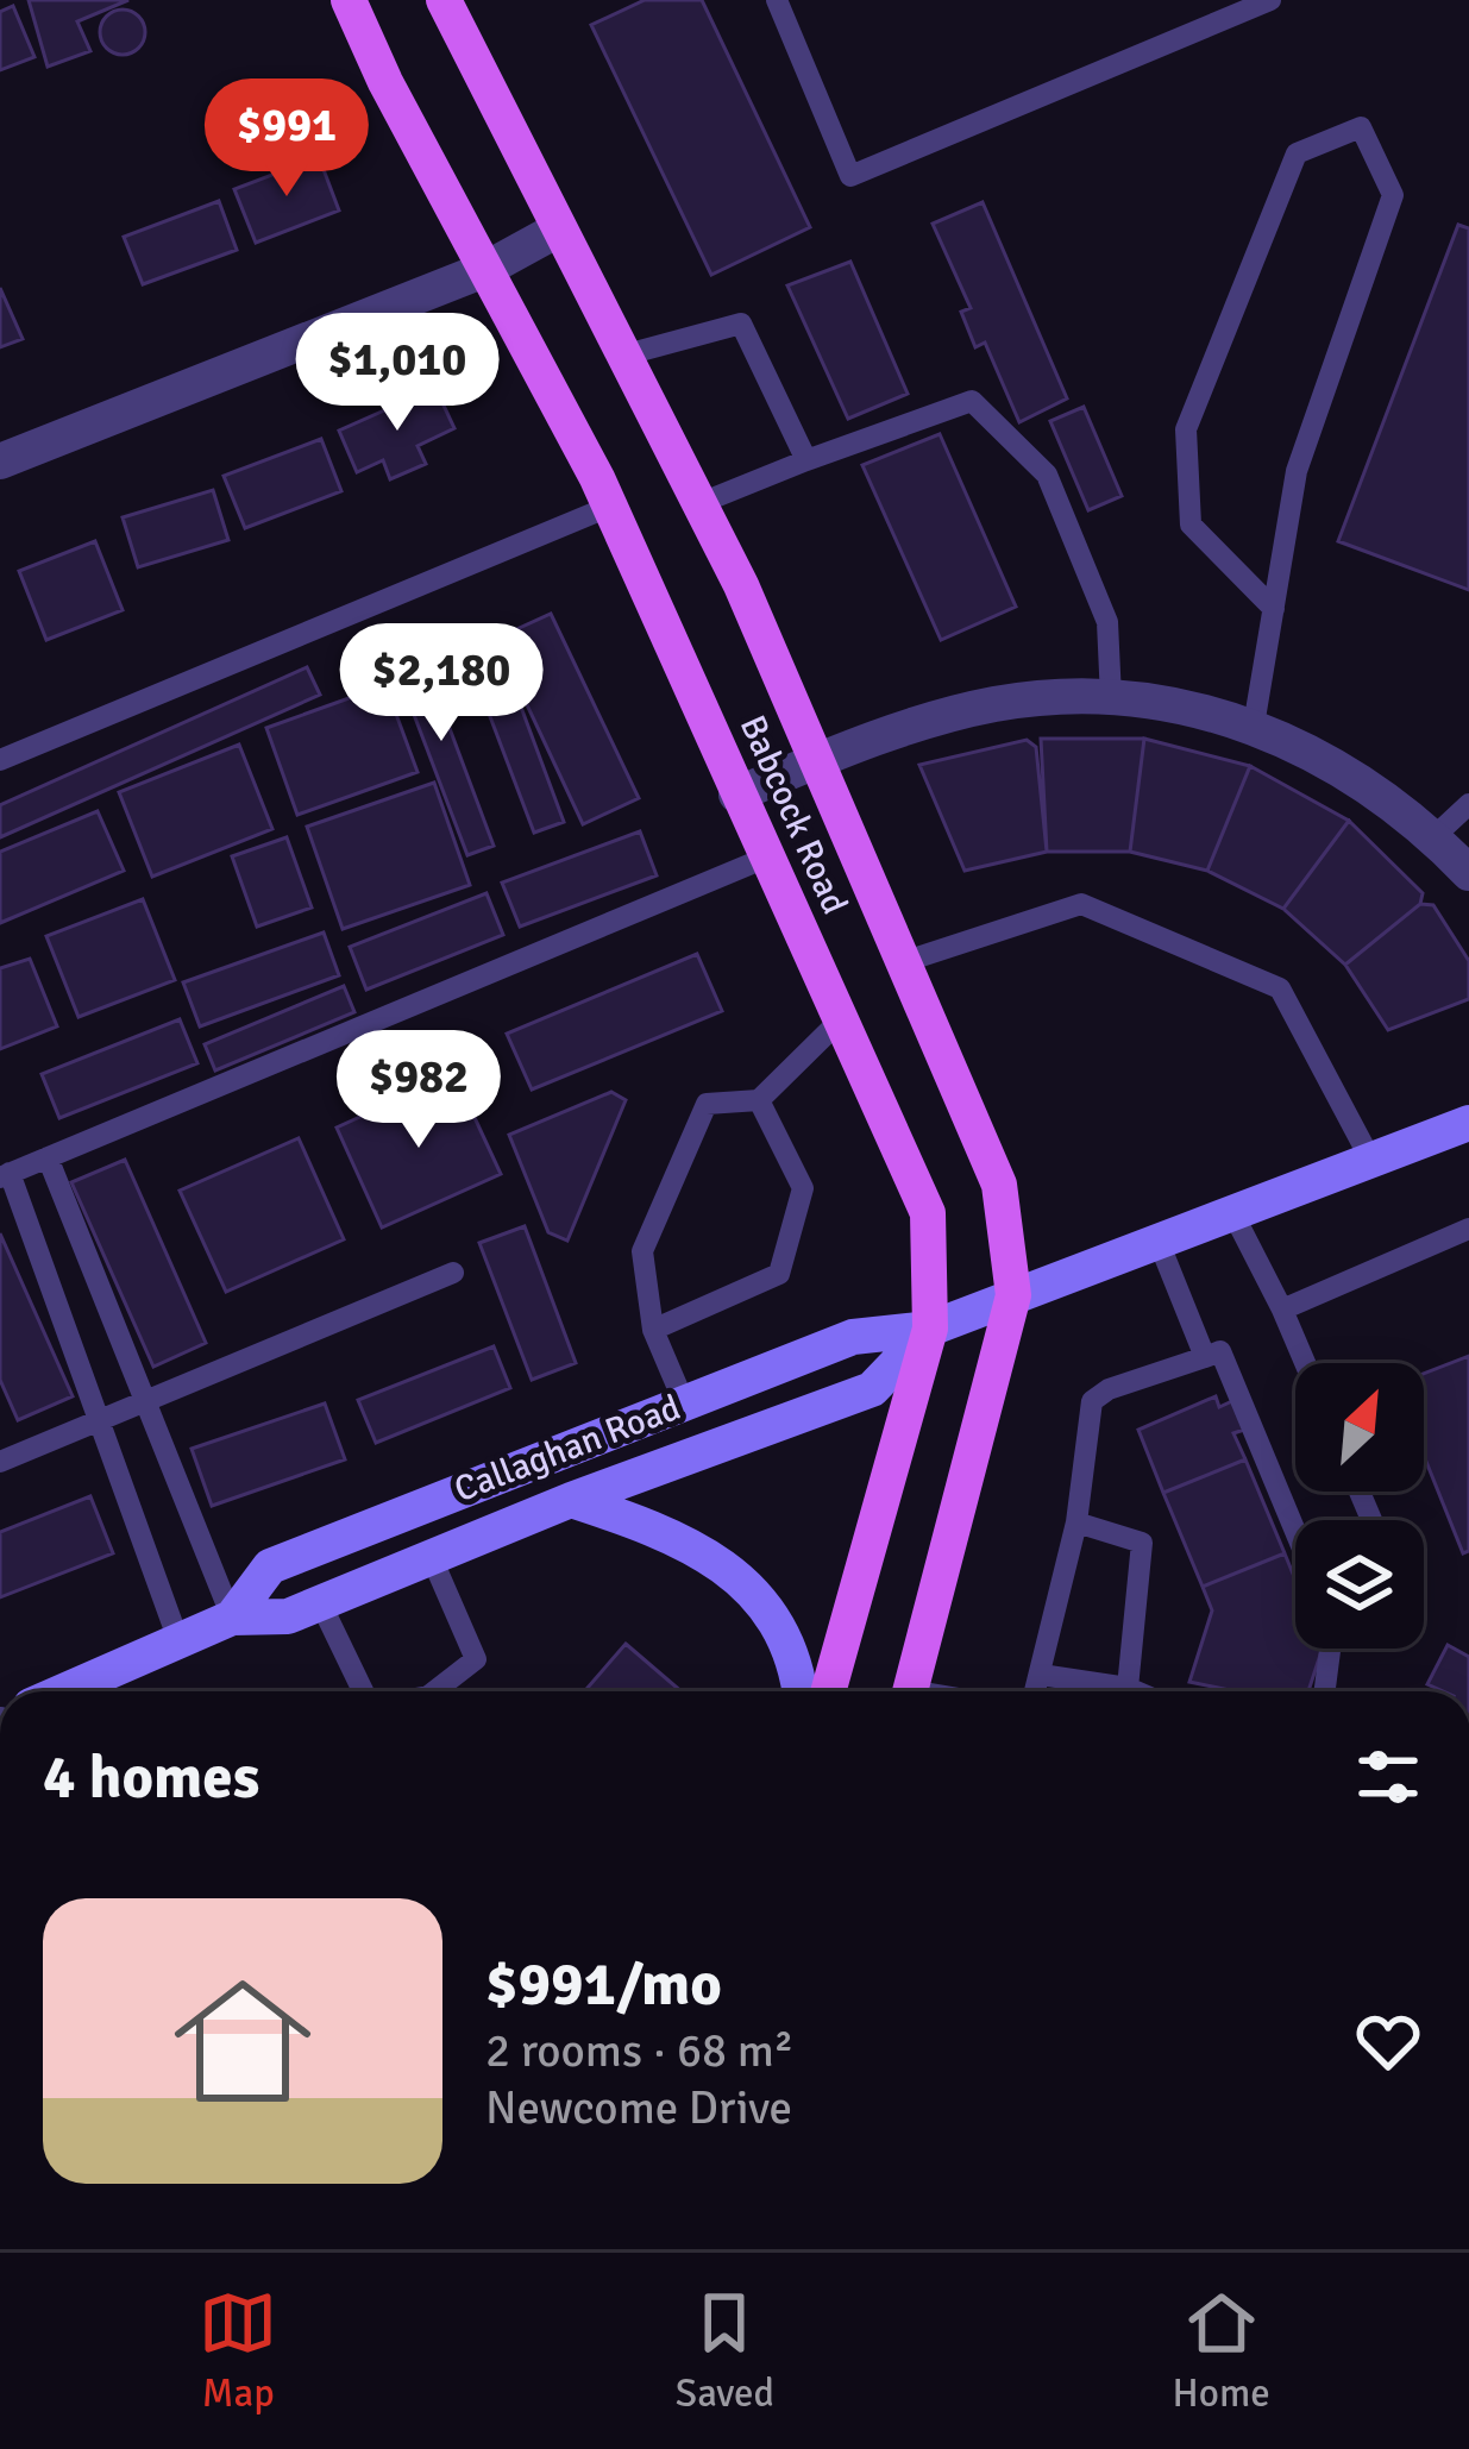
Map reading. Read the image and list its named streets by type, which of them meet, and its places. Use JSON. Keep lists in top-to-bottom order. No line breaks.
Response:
{"streets":{"main road":["Babcock Road","Callaghan Road"]},"crossings":[["Babcock Road","Callaghan Road"]],"north":"top right","page":{"price":["$991","$1,010","$2,180","$982"],"heading":"4 homes","list":[{"name":"$991/mo","note":"2 rooms · 68 m² · Newcome Drive"}],"tabs":["Map","Saved","Home"]}}
